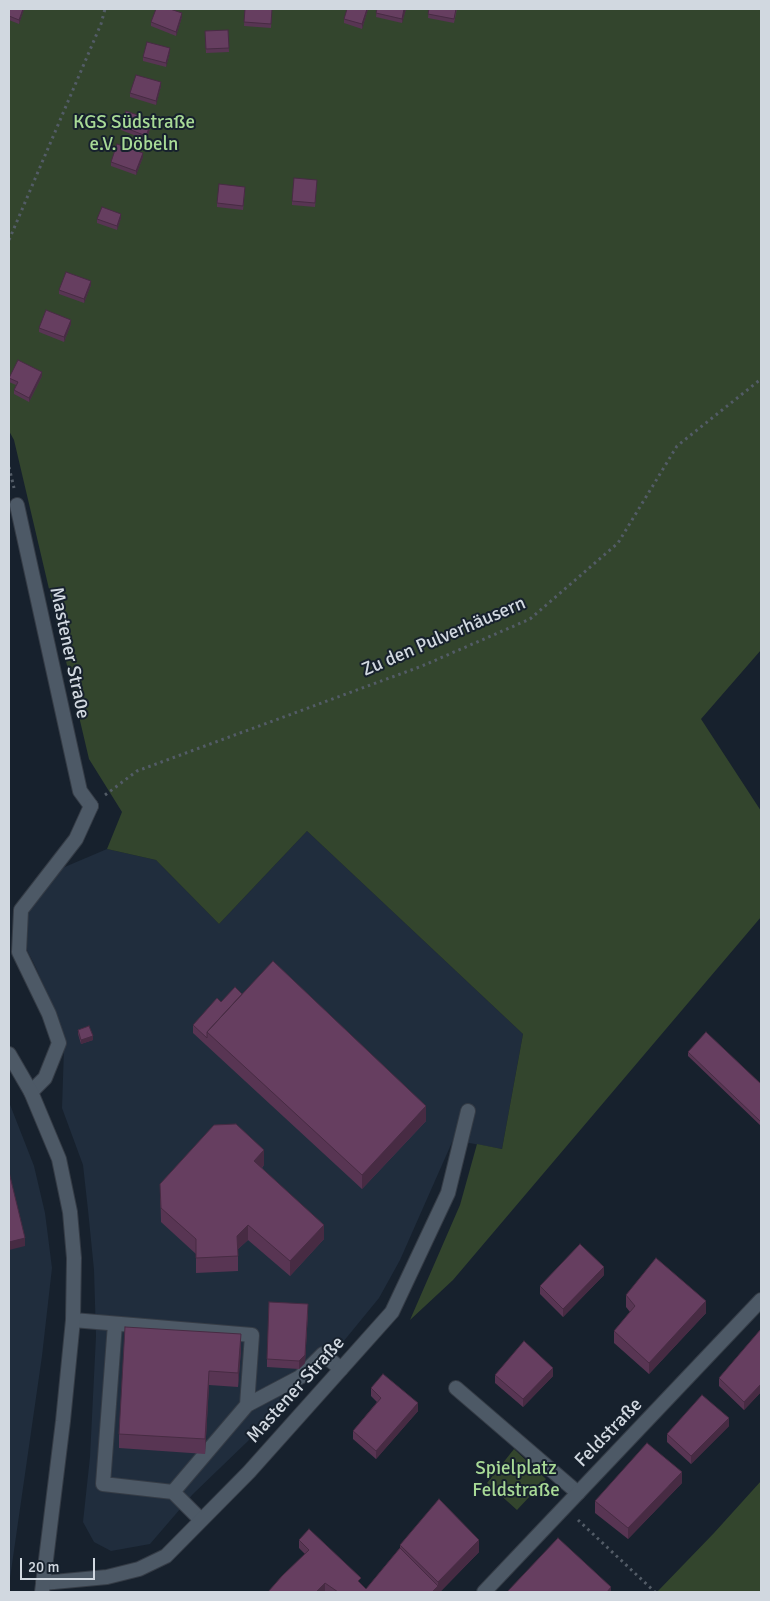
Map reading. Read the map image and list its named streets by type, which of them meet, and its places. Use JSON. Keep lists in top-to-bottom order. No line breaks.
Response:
{"streets":{"street":["Mastener Stra0e","Mastener Straße","Feldstraße"],"path":["Zu den Pulverhäusern"]},"crossings":[["Zu den Pulverhäusern","Mastener Stra0e"]],"parks":["KGS Südstraße e.V. Döbeln","Spielplatz Feldstraße"],"scale_bar":"20 m"}
